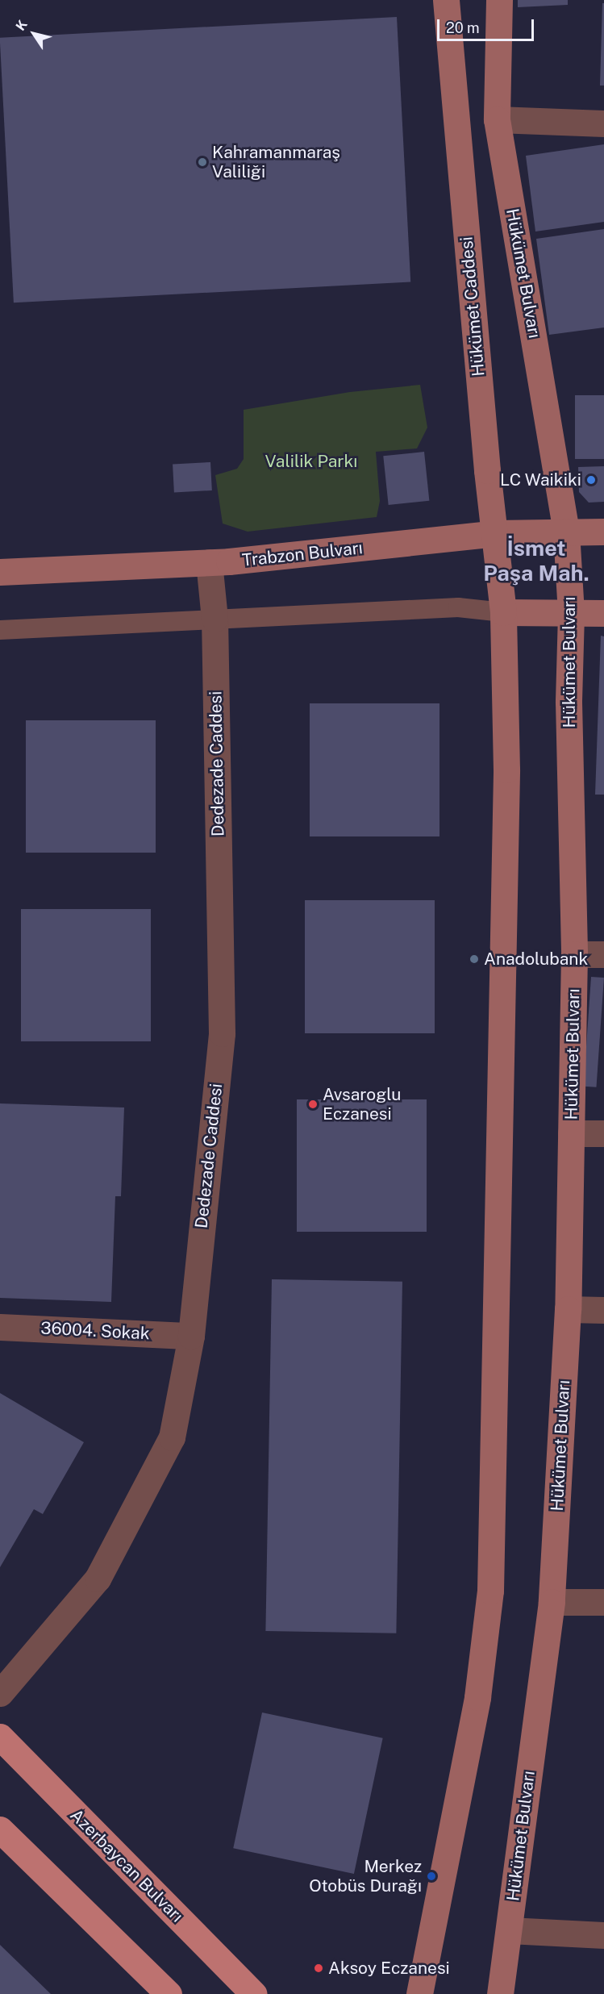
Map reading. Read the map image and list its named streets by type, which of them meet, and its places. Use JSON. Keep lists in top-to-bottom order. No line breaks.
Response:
{"streets":{"main road":["Hükümet Bulvarı","Hükümet Caddesi","Trabzon Bulvarı","Azerbaycan Bulvarı"],"street":["Dedezade Caddesi","36004. Sokak"]},"crossings":[["Hükümet Bulvarı","Trabzon Bulvarı"],["Hükümet Caddesi","Trabzon Bulvarı"],["Trabzon Bulvarı","Dedezade Caddesi"],["Dedezade Caddesi","36004. Sokak"]],"districts":["İsmet Paşa Mah."],"parks":["Valilik Parkı"],"places":["Kahramanmaraş Valiliği","LC Waikiki","Anadolubank","Avsaroglu Eczanesi","Merkez Otobüs Durağı","Aksoy Eczanesi"],"scale_bar":"20 m","north":"top left"}
